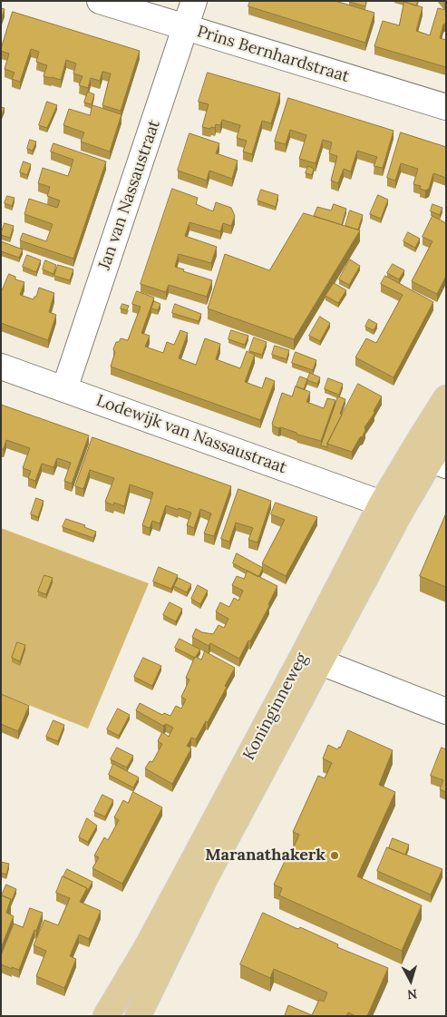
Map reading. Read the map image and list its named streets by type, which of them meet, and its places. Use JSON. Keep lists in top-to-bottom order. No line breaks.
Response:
{"streets":{"main road":["Koninginneweg"],"street":["Prins Bernhardstraat","Jan van Nassaustraat","Lodewijk van Nassaustraat"]},"crossings":[["Prins Bernhardstraat","Jan van Nassaustraat"],["Jan van Nassaustraat","Lodewijk van Nassaustraat"],["Lodewijk van Nassaustraat","Koninginneweg"]],"places":["Maranathakerk"],"north":"bottom"}
